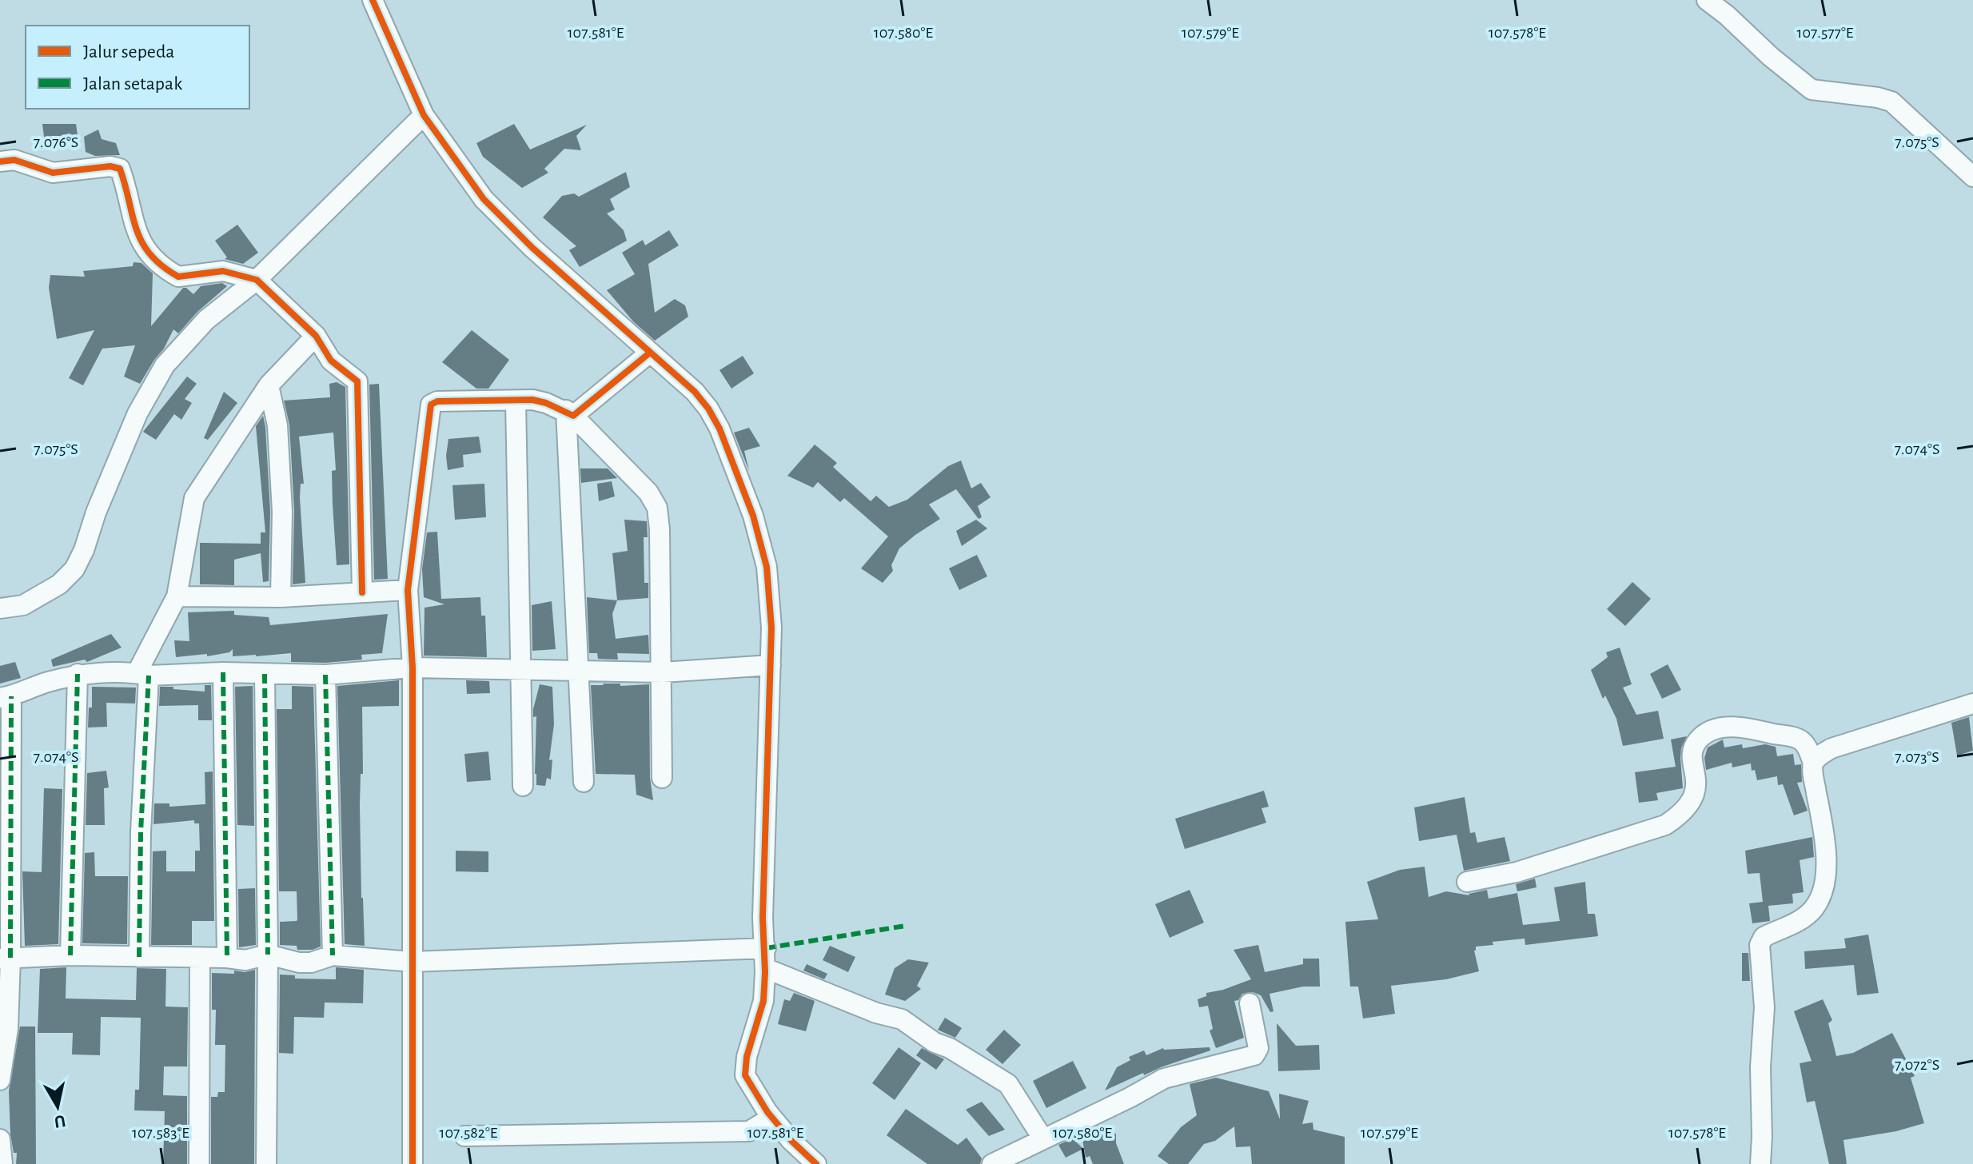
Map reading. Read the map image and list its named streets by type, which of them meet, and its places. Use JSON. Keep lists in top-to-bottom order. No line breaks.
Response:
{"legend":["Jalur sepeda","Jalan setapak"],"north":"bottom","coordinates":["107.581°E","107.580°E","107.579°E","107.578°E","107.577°E","7.076°S","7.075°S","7.074°S","7.073°S","7.072°S","107.583°E","107.582°E"]}
